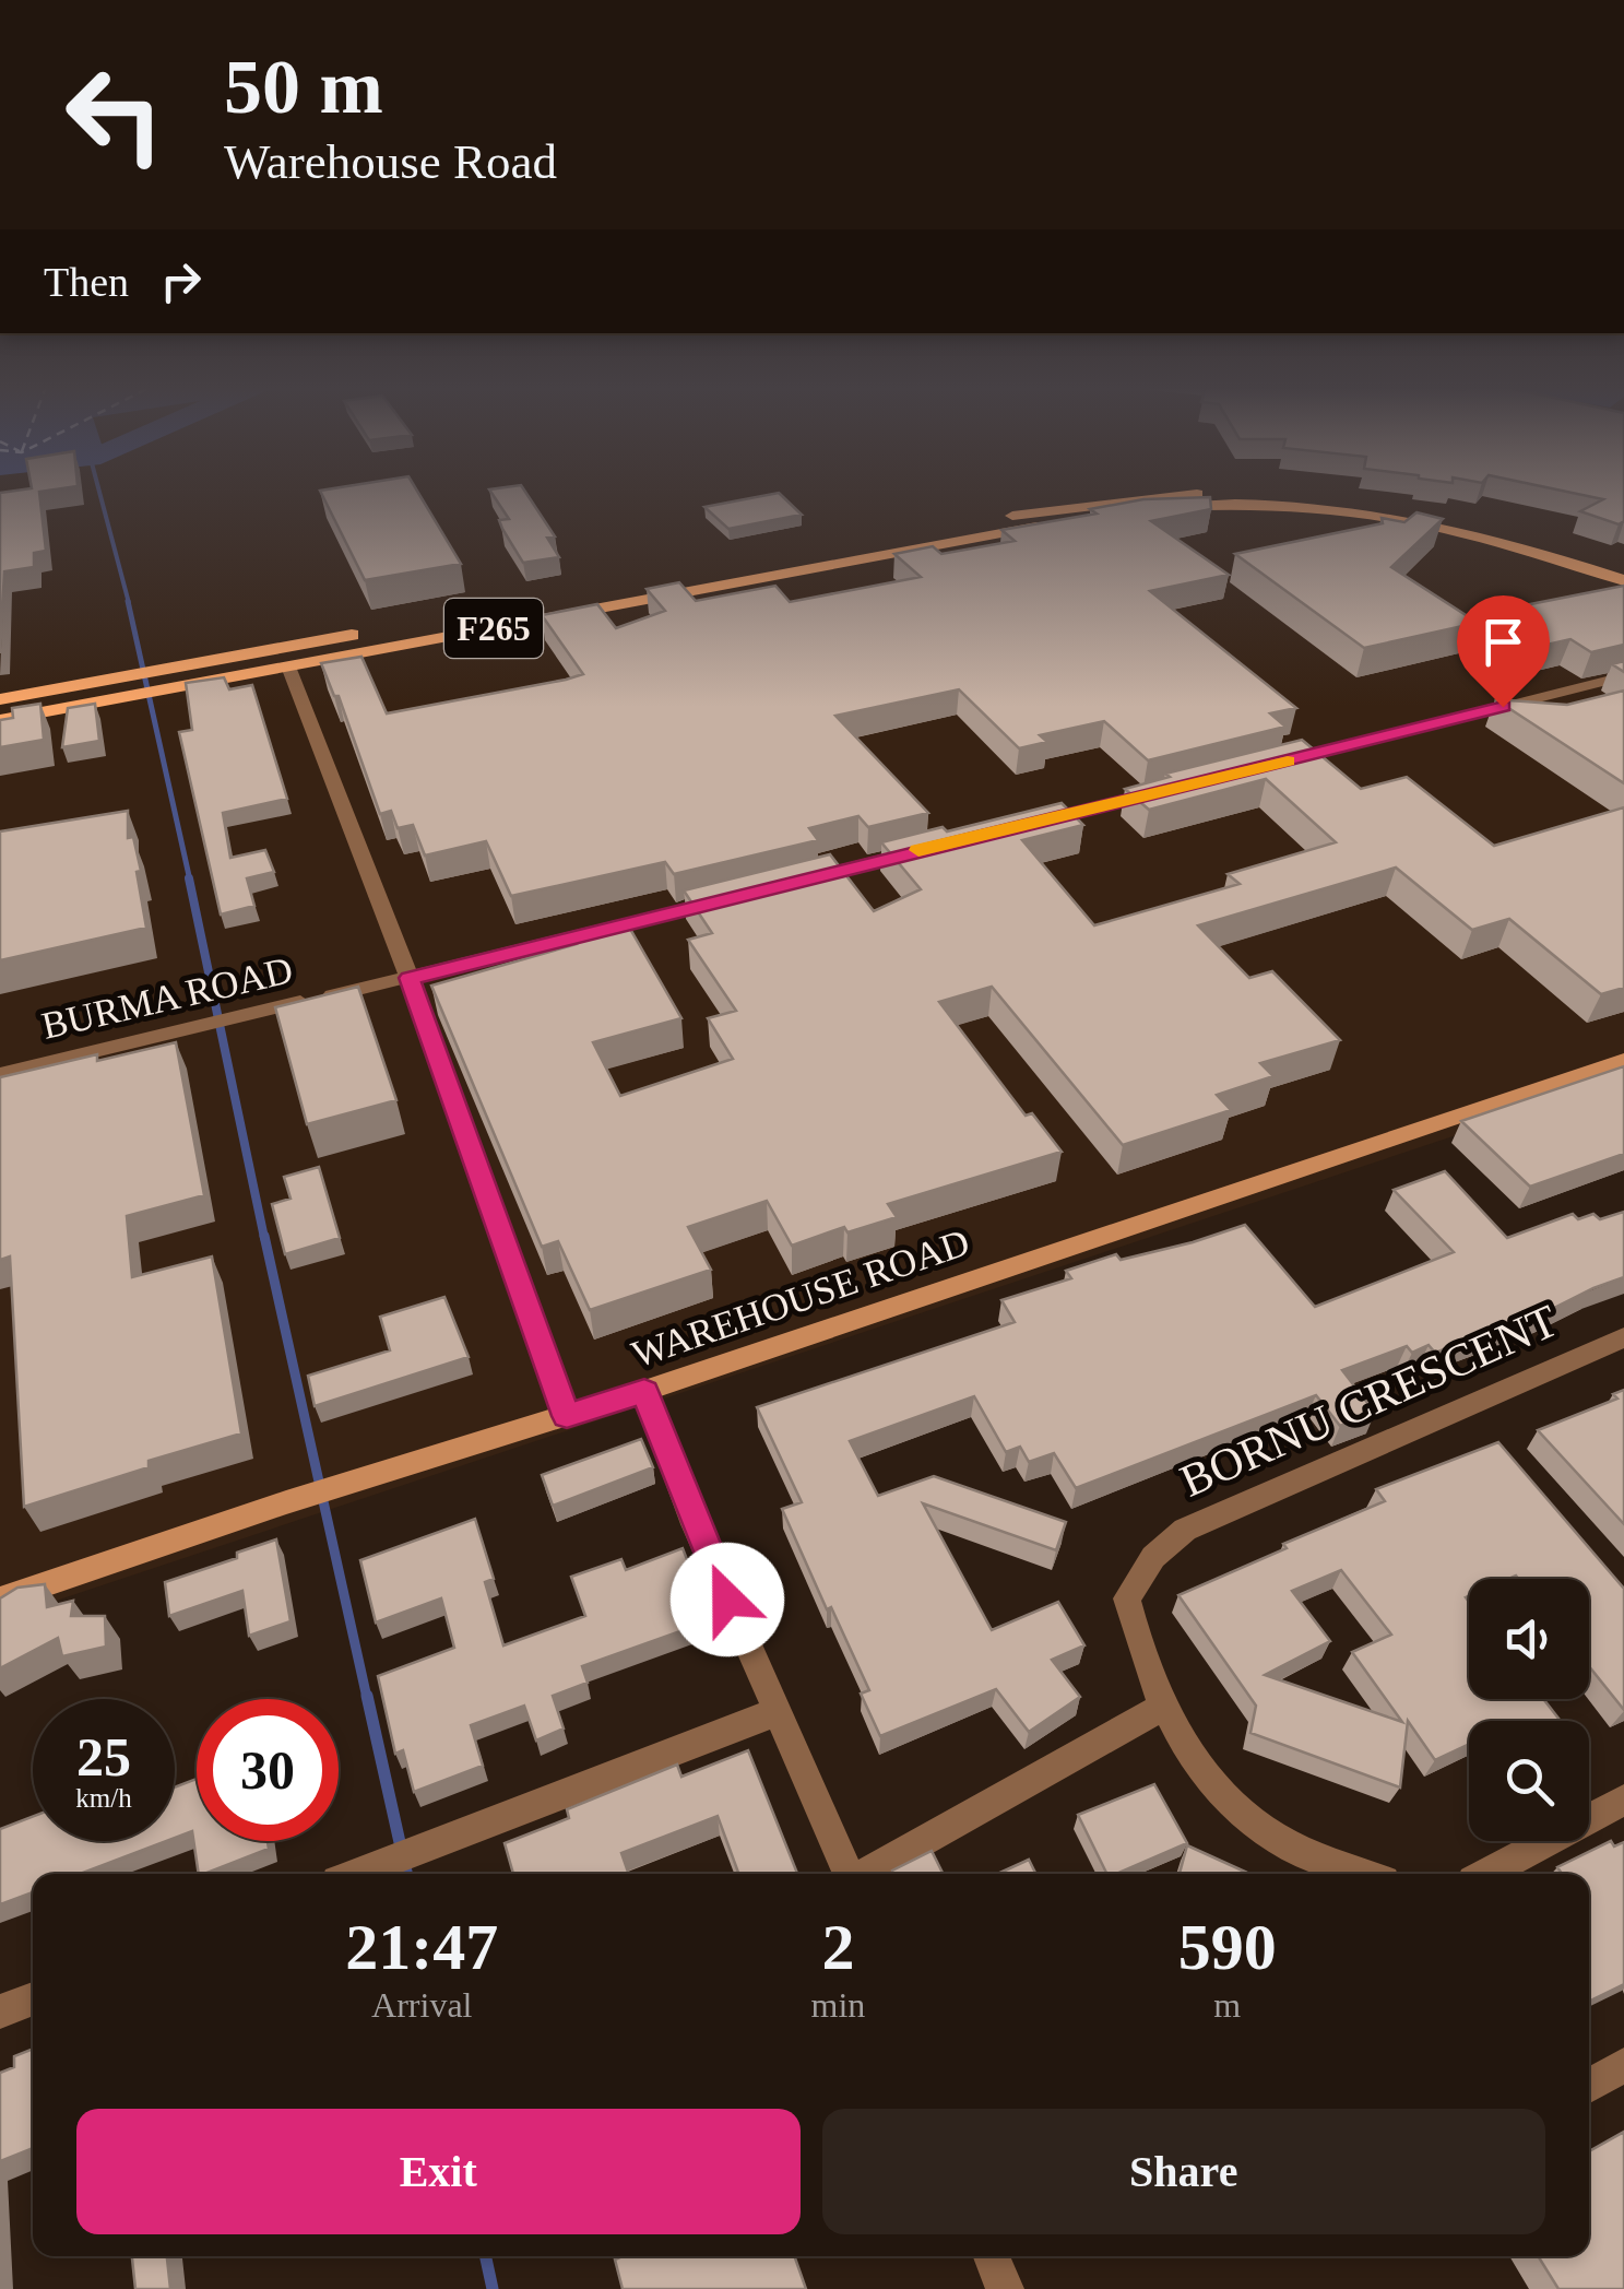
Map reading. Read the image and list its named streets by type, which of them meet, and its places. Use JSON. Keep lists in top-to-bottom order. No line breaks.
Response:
{"streets":{"main road":["F265","WAREHOUSE ROAD"],"street":["BURMA ROAD","BORNU CRESCENT"]},"page":{"turn":["50 m","Warehouse Road"],"then":"Then","speed":"25 km/h","limit":"30","eta":["21:47","Arrival","2","min","590","m"],"buttons":["Exit","Share"]}}
